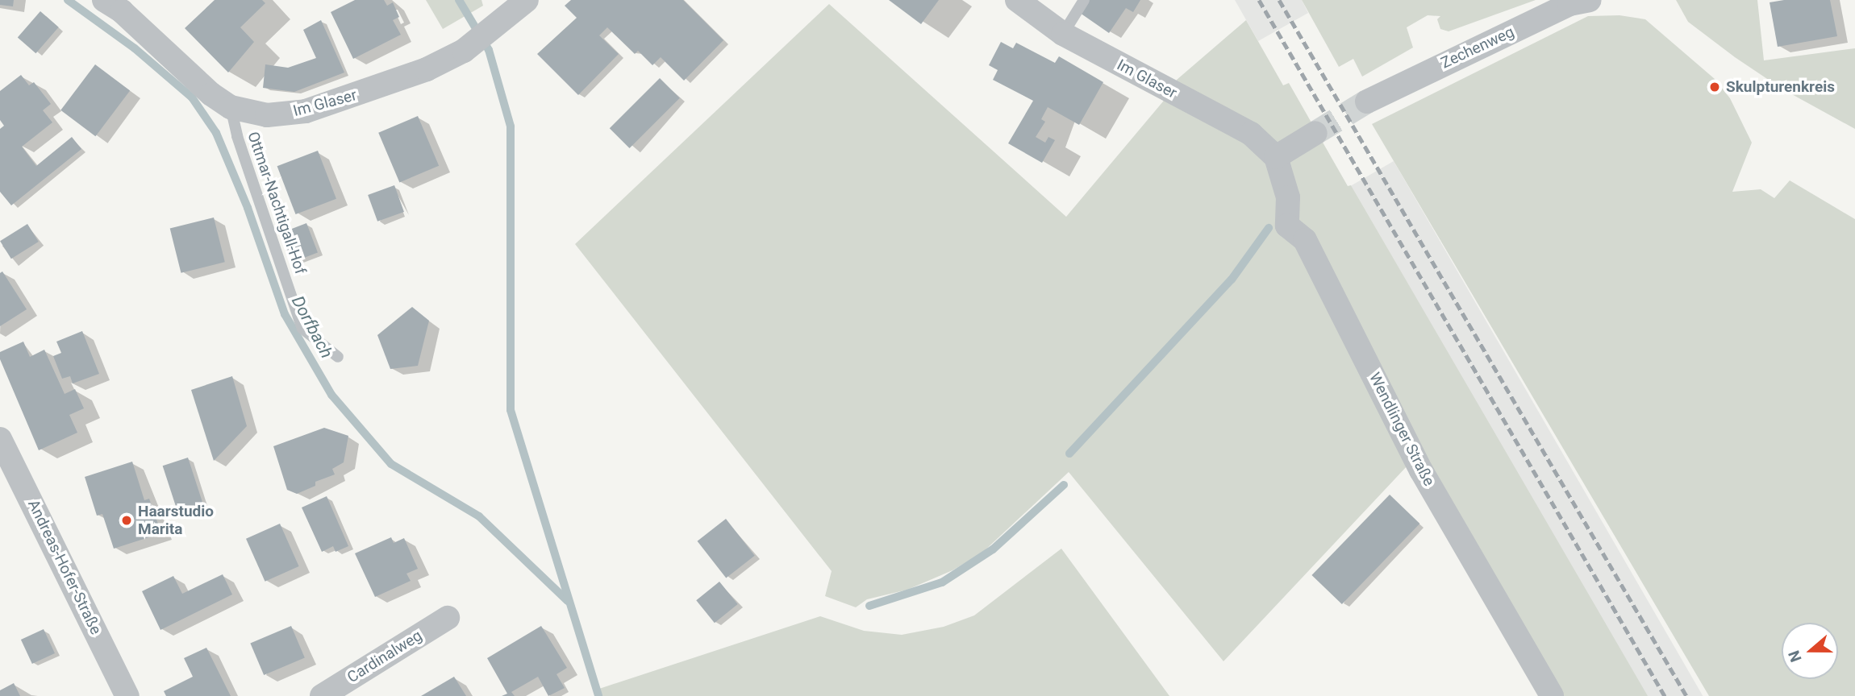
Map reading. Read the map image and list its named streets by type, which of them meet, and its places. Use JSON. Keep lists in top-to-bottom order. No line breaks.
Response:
{"streets":{"street":["Zechenweg","Im Glaser","Wendlinger Straße","Andreas-Hofer-Straße","Cardinalweg"],"lane":["Ottmar-Nachtigall-Hof"]},"crossings":[["Im Glaser","Ottmar-Nachtigall-Hof"],["Im Glaser","Wendlinger Straße"]],"water":["Dorfbach"],"places":["Skulpturenkreis","Haarstudio Marita"],"north":"left"}
